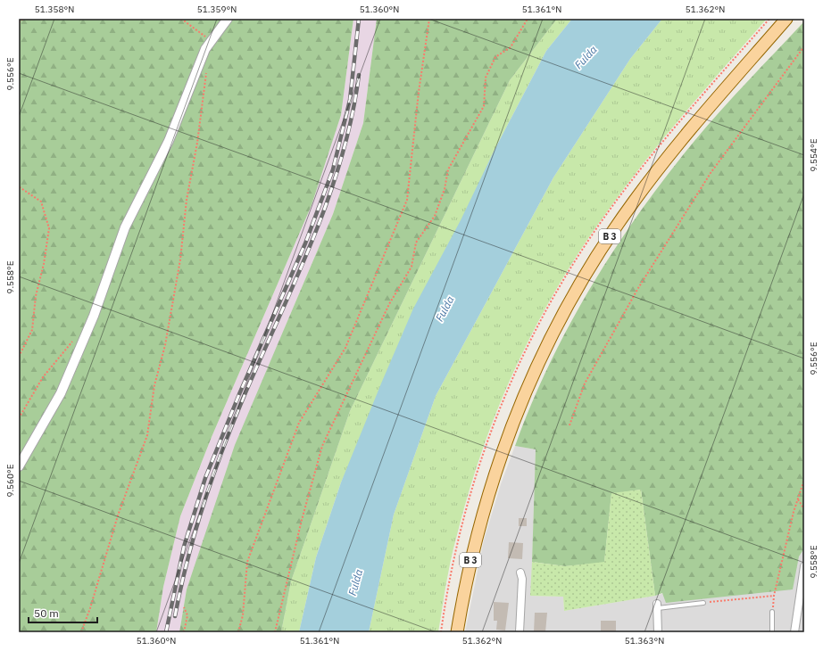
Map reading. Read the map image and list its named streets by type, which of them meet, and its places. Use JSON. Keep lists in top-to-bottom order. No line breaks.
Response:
{"streets":{"main road":["B 3"]},"water":["Fulda"],"scale_bar":"50 m","coordinates":["51.358°N","51.359°N","51.360°N","51.361°N","51.362°N","9.556°E","9.554°E","9.558°E","9.560°E","51.363°N"]}
